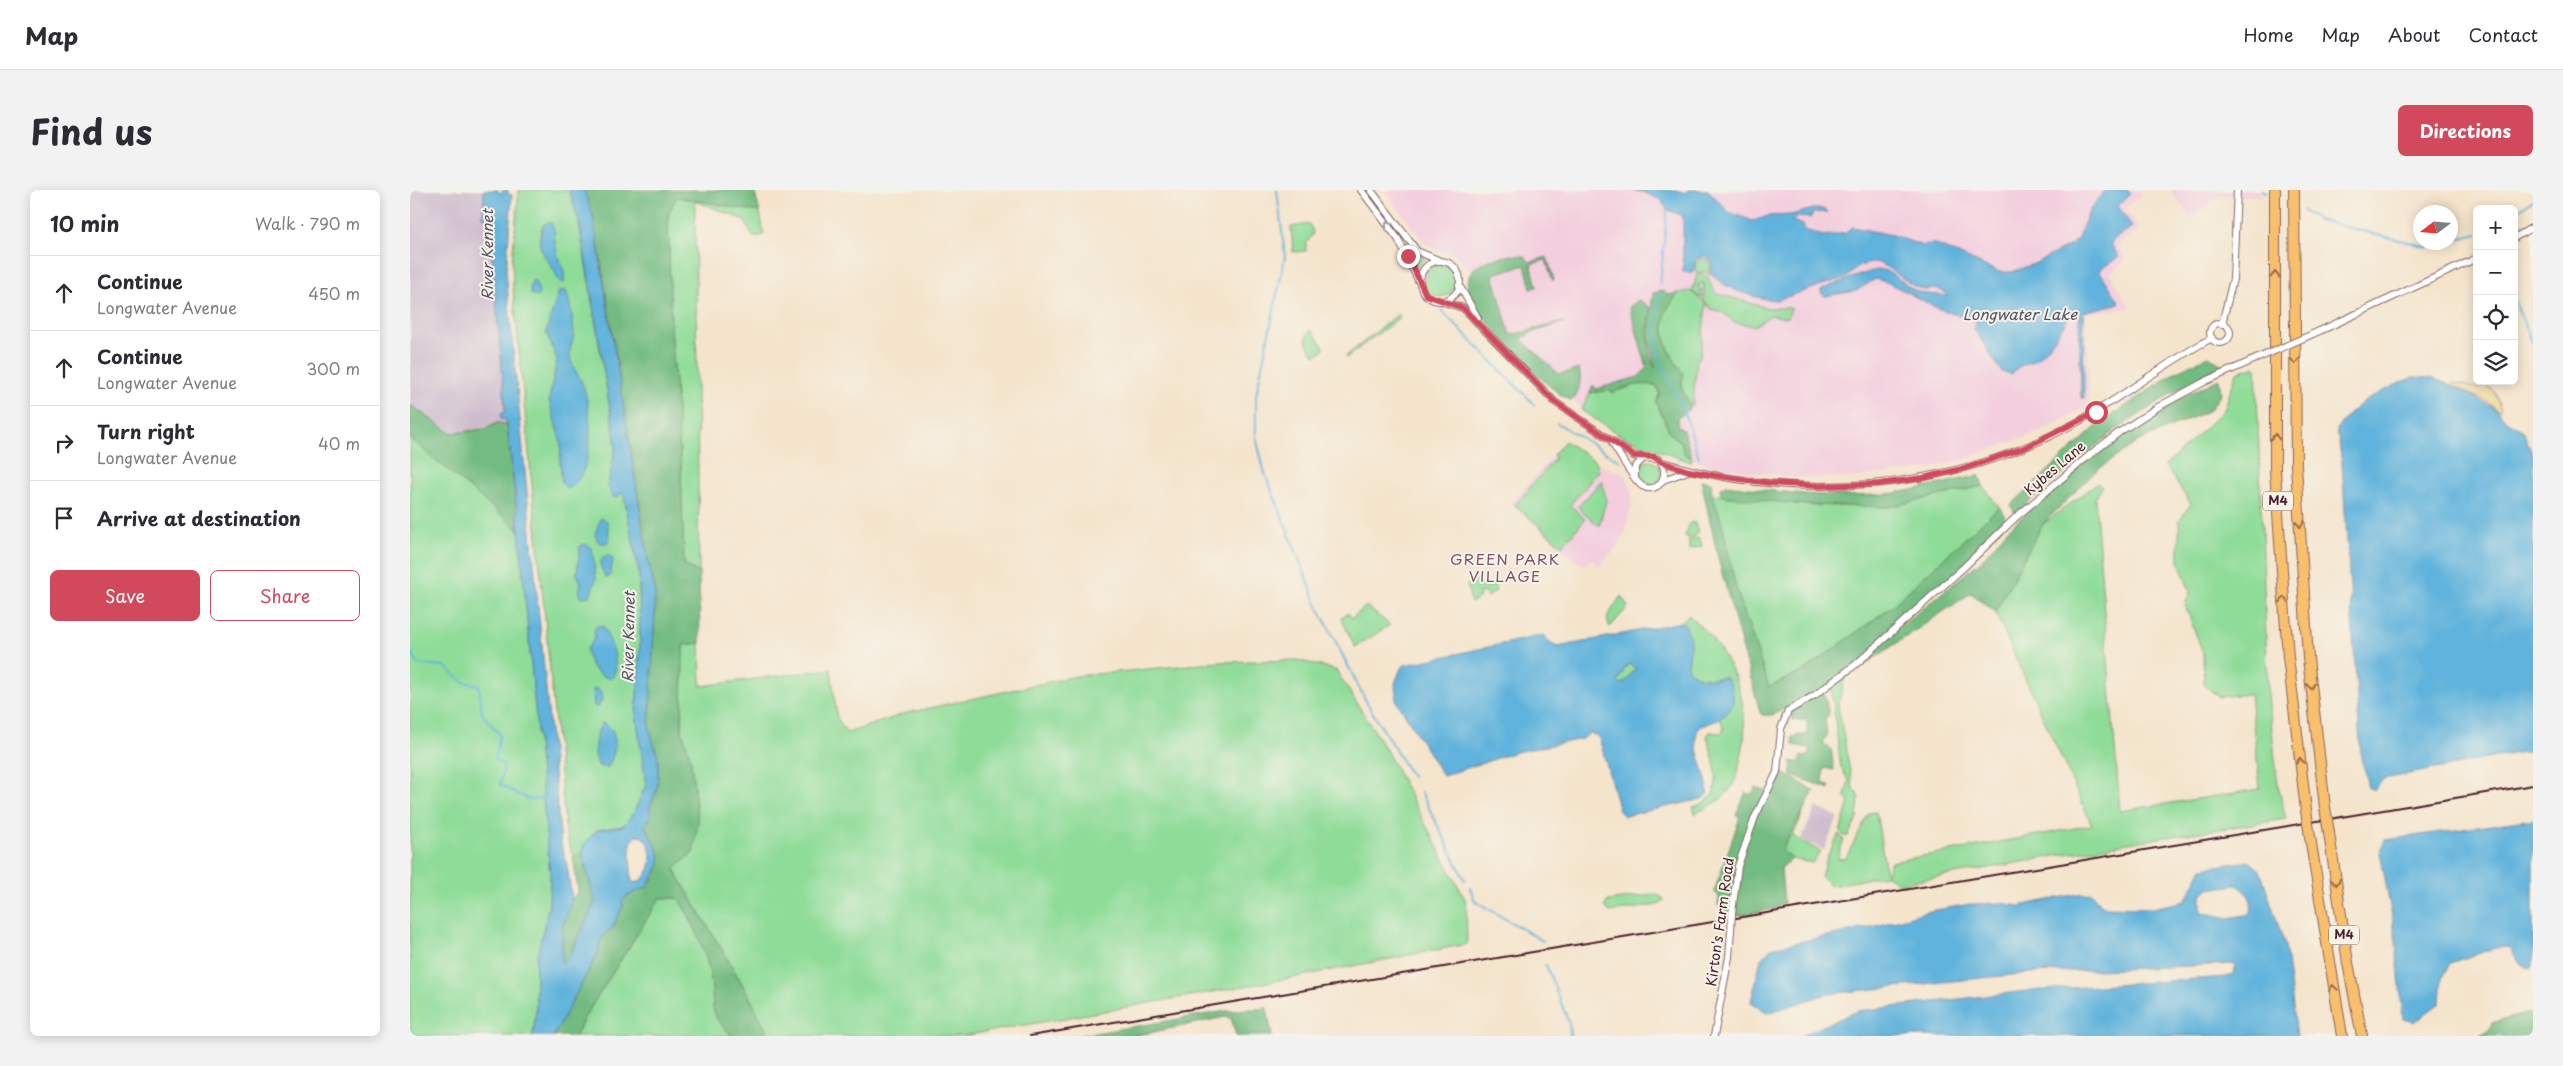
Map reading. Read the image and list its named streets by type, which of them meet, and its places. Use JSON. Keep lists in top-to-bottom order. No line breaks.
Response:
{"streets":{"highway":["M4"],"street":["Kybes Lane","Kirton's Farm Road"]},"crossings":[["Kybes Lane","Kirton's Farm Road"]],"districts":["GREEN PARK VILLAGE"],"water":["River Kennet","Longwater Lake"],"north":"left","page":{"header":"Map","nav":["Home","Map","About","Contact"],"title":"Find us","buttons":["Directions",["Save","Share"]],"heading":["10 min","Walk · 790 m"],"map_buttons":["+","−"],"list":[["Continue","Longwater Avenue","450 m"],["Continue","Longwater Avenue","300 m"],["Turn right","Longwater Avenue","40 m"],"Arrive at destination"]}}
